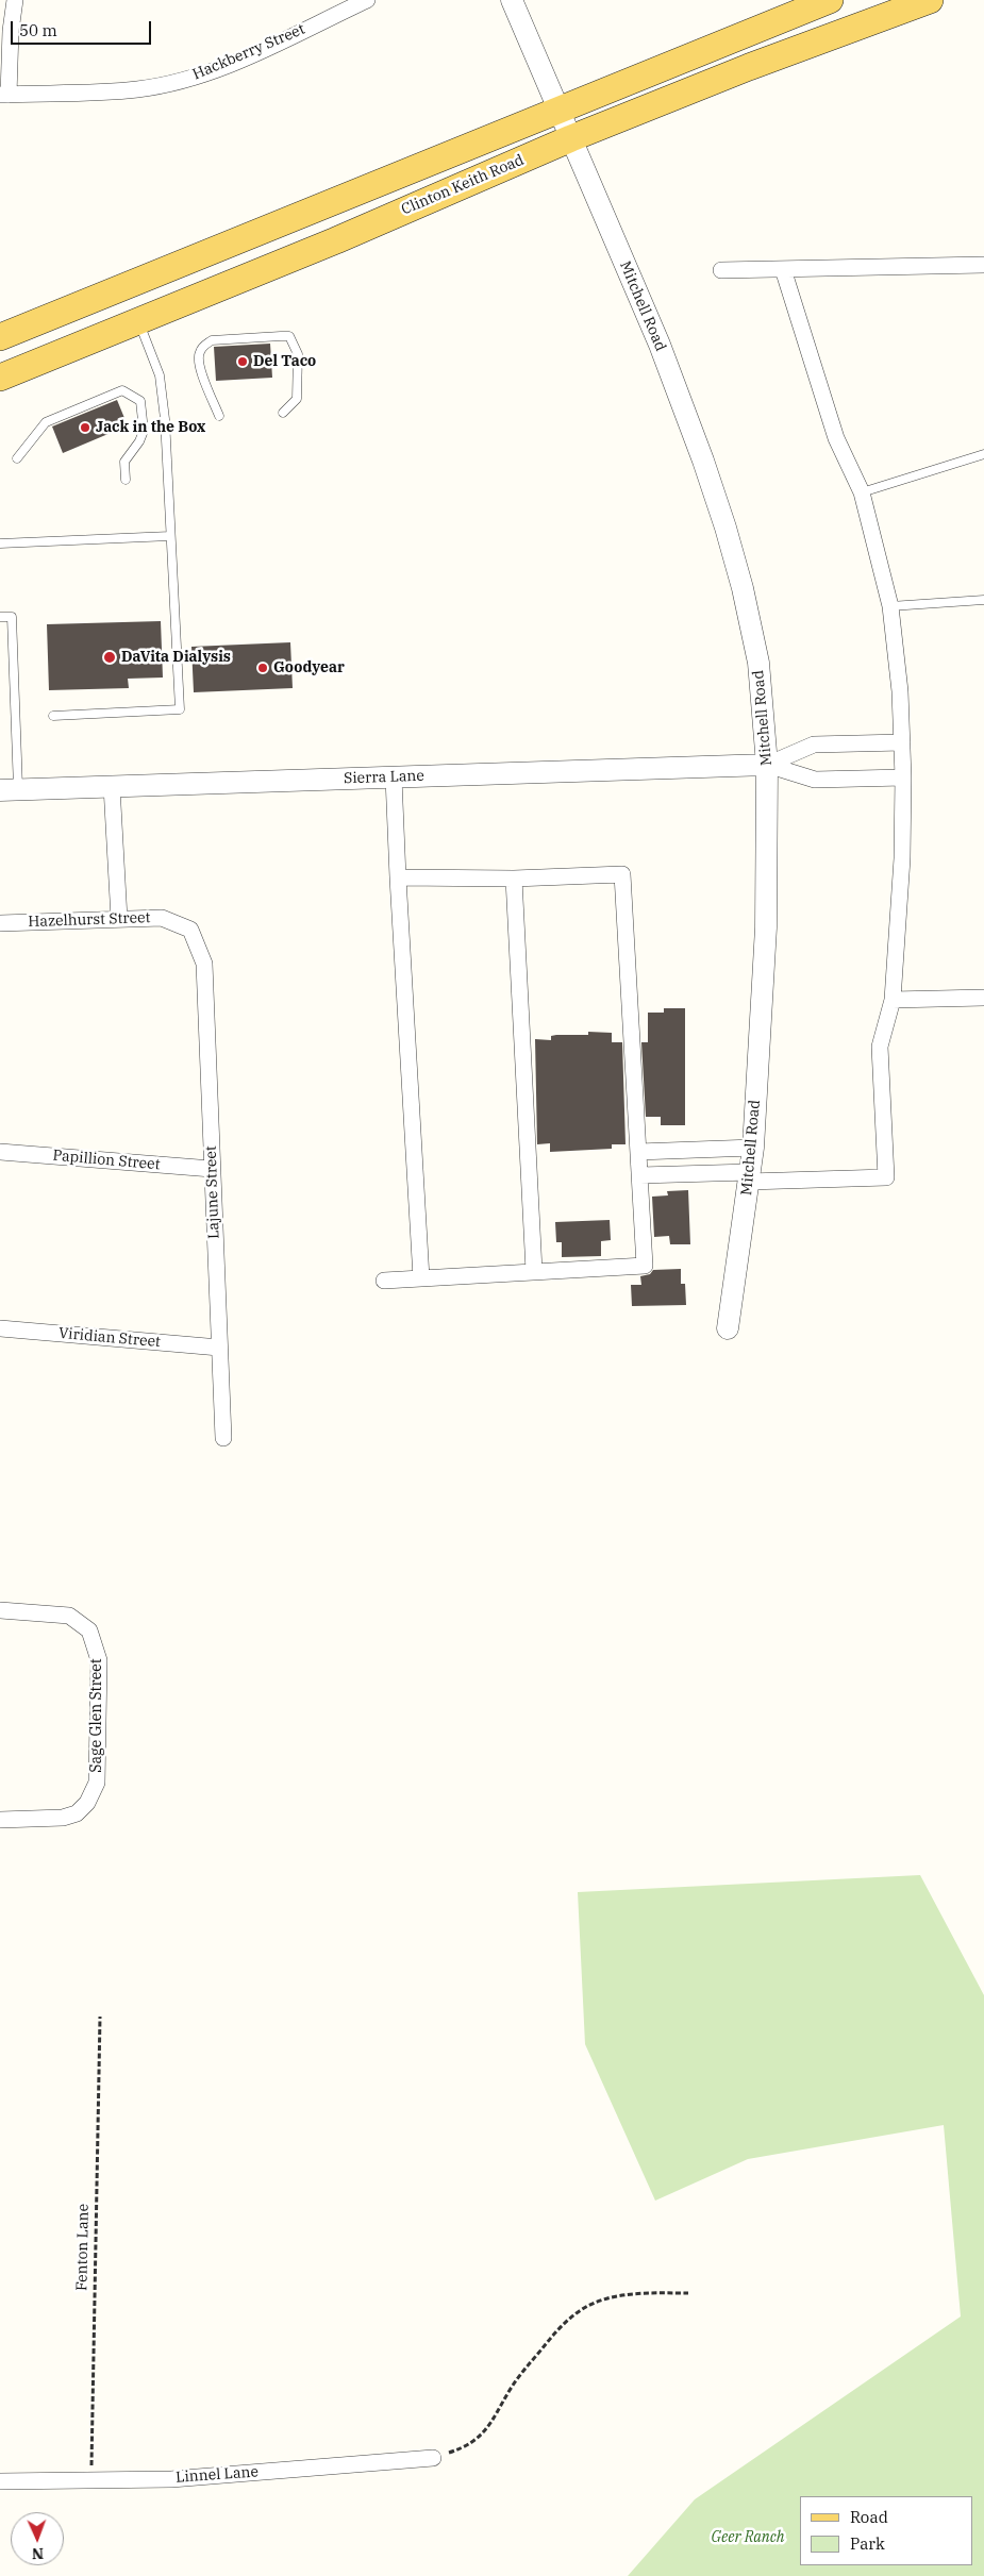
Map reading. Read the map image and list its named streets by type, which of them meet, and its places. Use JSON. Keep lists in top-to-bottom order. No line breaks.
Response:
{"streets":{"main road":["Clinton Keith Road"],"street":["Hackberry Street","Mitchell Road","Sierra Lane","Hazelhurst Street","Papillion Street","Lajune Street","Viridian Street","Sage Glen Street","Linnel Lane"],"path":["Fenton Lane"]},"crossings":[["Clinton Keith Road","Mitchell Road"],["Mitchell Road","Sierra Lane"],["Hazelhurst Street","Lajune Street"],["Papillion Street","Lajune Street"],["Lajune Street","Viridian Street"],["Fenton Lane","Linnel Lane"]],"parks":["Geer Ranch"],"places":["Del Taco","Jack in the Box","DaVita Dialysis","Goodyear"],"legend":["Road","Park"],"scale_bar":"50 m","north":"bottom"}
